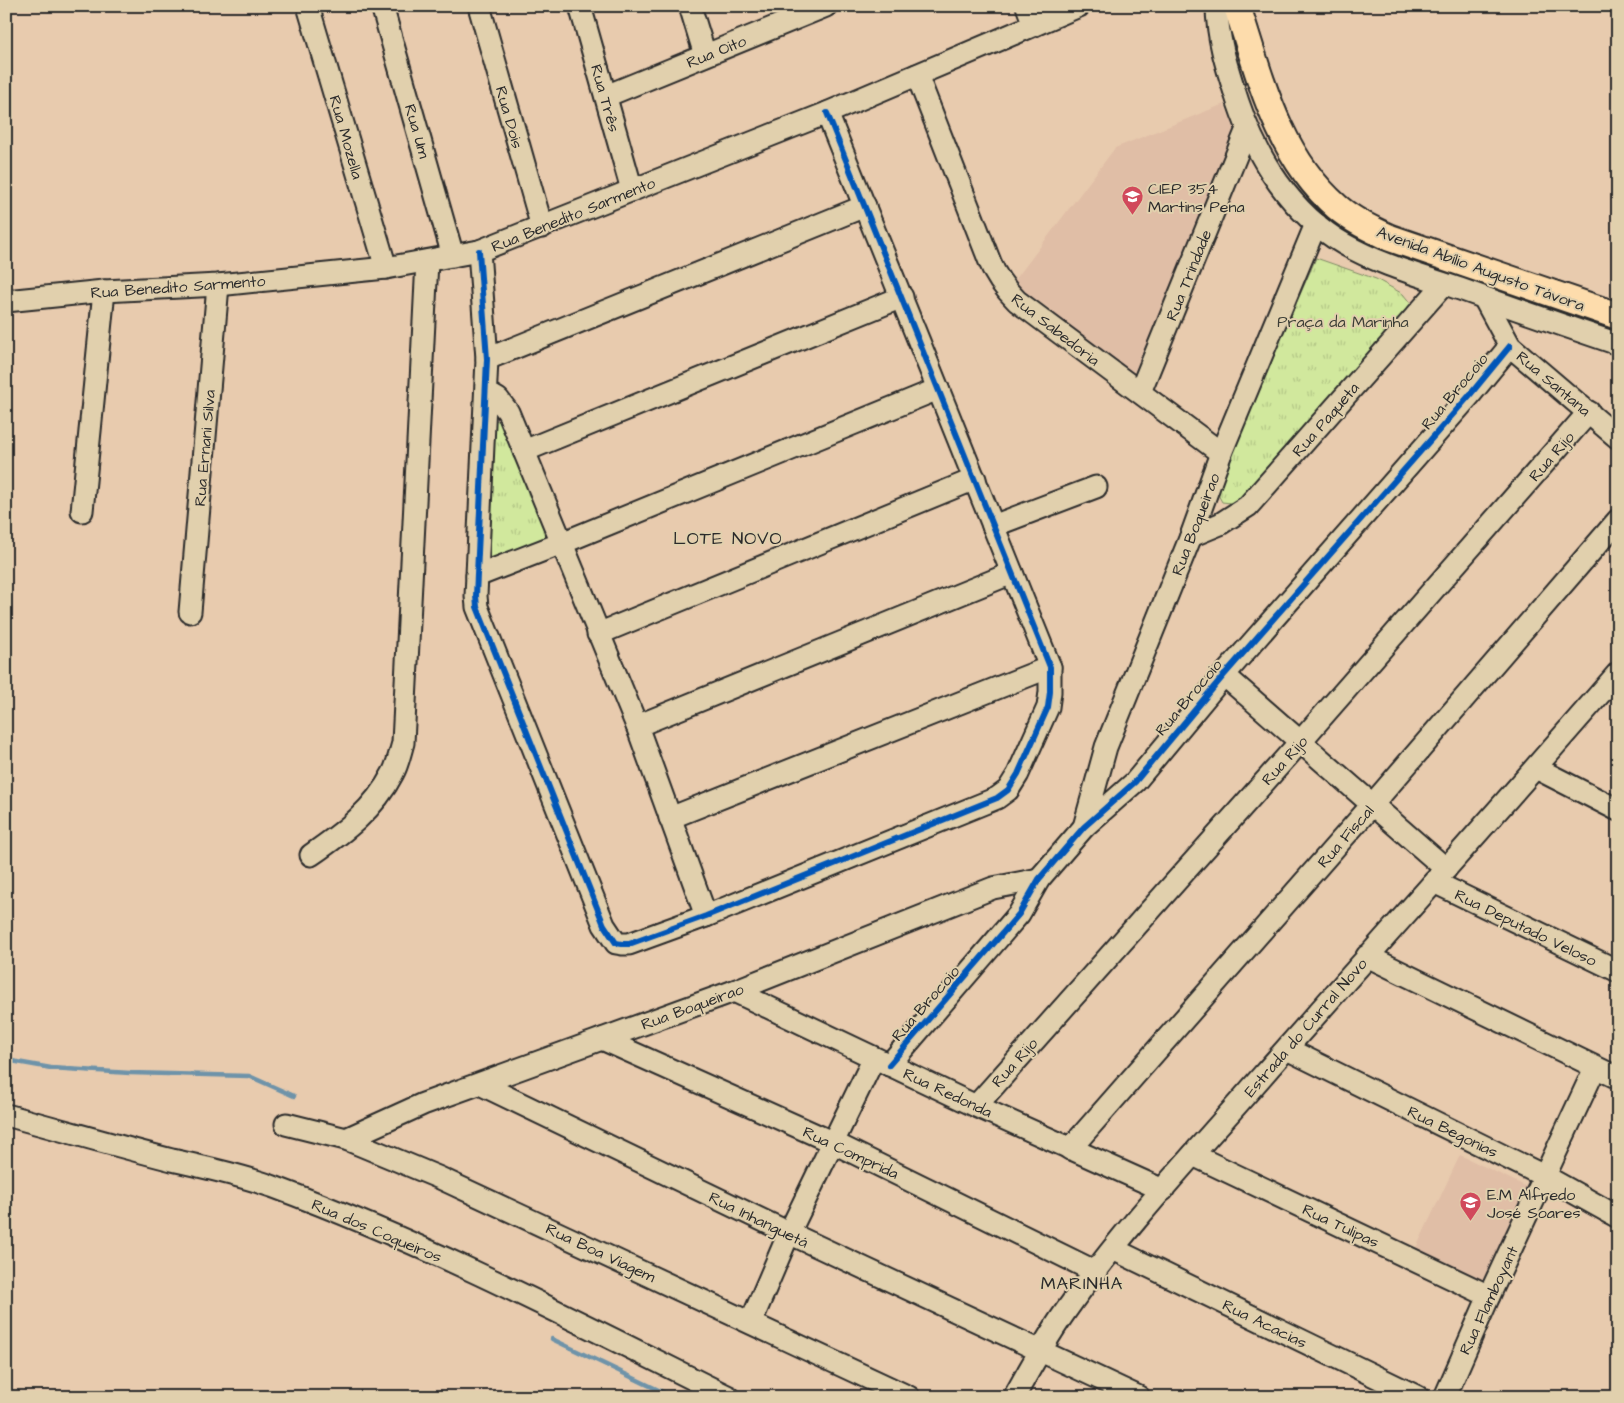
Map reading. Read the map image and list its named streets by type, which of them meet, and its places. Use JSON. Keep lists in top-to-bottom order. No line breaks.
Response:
{"streets":{"main road":["Avenida Abílio Augusto Távora"],"street":["Rua Oito","Rua Três","Rua Dois","Rua Um","Rua Mozella","Rua Benedito Sarmento","Rua Trindade","Rua Sabedoria","Rua Santana","Rua Brocoio","Rua Paqueta","Rua Ernani Silva","Rua Rijo","Rua Boqueirao","Rua Fiscal","Rua Deputado Veloso","Estrada do Curral Novo","Rua Redonda","Rua Begonias","Rua Comprida","Rua Inhanguetá","Rua Tulipas","Rua dos Coqueiros","Rua Boa Viagem","Rua Flamboyant","Rua Acacias"]},"crossings":[["Rua Oito","Rua Três"],["Rua Três","Rua Benedito Sarmento"],["Rua Dois","Rua Benedito Sarmento"],["Rua Um","Rua Benedito Sarmento"],["Rua Mozella","Rua Benedito Sarmento"],["Rua Benedito Sarmento","Rua Sabedoria"],["Rua Benedito Sarmento","Rua Ernani Silva"],["Rua Trindade","Rua Sabedoria"],["Rua Sabedoria","Rua Boqueirao"],["Rua Santana","Rua Brocoio"],["Rua Santana","Rua Rijo"],["Rua Brocoio","Rua Boqueirao"],["Rua Brocoio","Rua Deputado Veloso"],["Rua Brocoio","Rua Redonda"],["Rua Brocoio","Rua Comprida"],["Rua Brocoio","Rua Inhanguetá"],["Rua Brocoio","Rua Boa Viagem"],["Rua Paqueta","Rua Boqueirao"],["Rua Rijo","Rua Deputado Veloso"],["Rua Rijo","Rua Redonda"],["Rua Boqueirao","Rua Redonda"],["Rua Boqueirao","Rua Comprida"],["Rua Boqueirao","Rua Inhanguetá"],["Rua Boqueirao","Rua Boa Viagem"],["Rua Fiscal","Rua Deputado Veloso"],["Rua Fiscal","Rua Redonda"],["Rua Deputado Veloso","Estrada do Curral Novo"],["Estrada do Curral Novo","Rua Redonda"],["Estrada do Curral Novo","Rua Begonias"],["Estrada do Curral Novo","Rua Comprida"],["Estrada do Curral Novo","Rua Inhanguetá"],["Estrada do Curral Novo","Rua Tulipas"],["Estrada do Curral Novo","Rua Acacias"],["Rua Begonias","Rua Flamboyant"],["Rua Tulipas","Rua Flamboyant"]],"districts":["LOTE NOVO","MARINHA"],"parks":["Praça da Marinha"],"places":{"school or university":["CIEP 354 Martins Pena","E.M Alfredo José Soares"]}}
